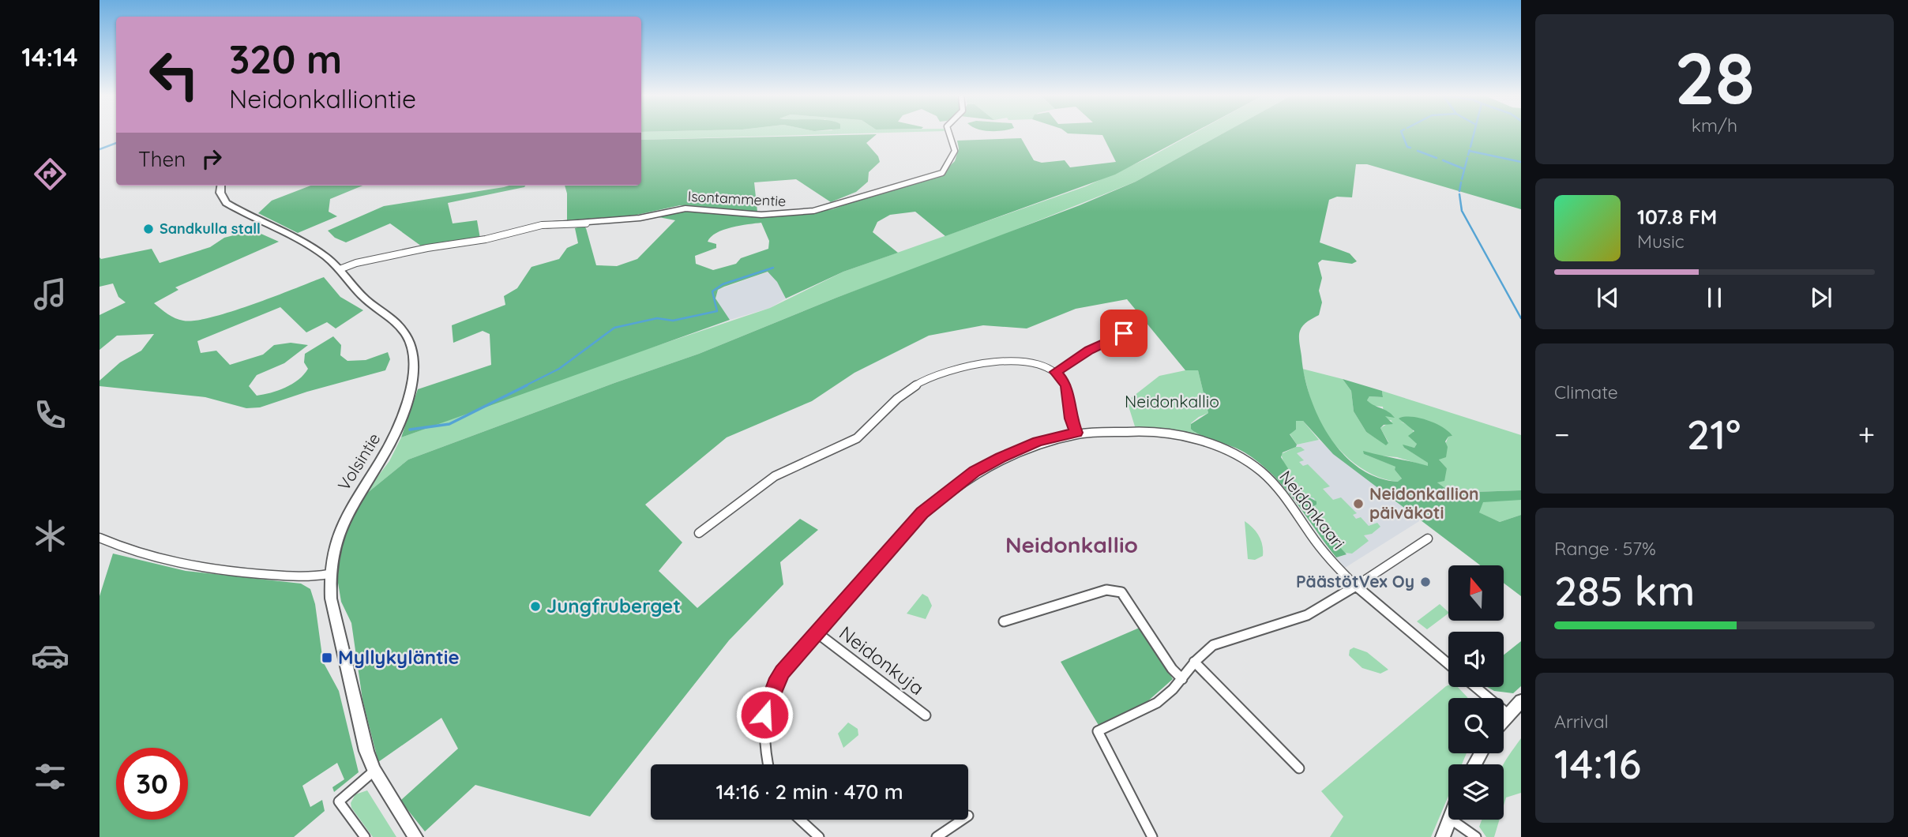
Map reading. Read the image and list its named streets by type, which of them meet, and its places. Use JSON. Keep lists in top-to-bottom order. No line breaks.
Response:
{"streets":{"street":["Isontammentie","Volsintie","Neidonkaari","Neidonkuja"]},"crossings":[["Isontammentie","Volsintie"],["Neidonkaari","Neidonkuja"]],"districts":["Neidonkallio"],"parks":["Neidonkallio"],"places":{"other":["Sandkulla stall","Neidonkallion päiväkoti","PäästötVex Oy","Jungfruberget"],"transit":["Myllykyläntie"]},"north":"top","page":{"tabs":"14:14","tile":[["28","km/h"],"Climate",["Range · 57%","285 km"],["Arrival","14:16"]],"turn":["320 m","Neidonkalliontie"],"then":"Then","song":["107.8 FM","Music"],"heat":["−","21°","+"],"limit":"30","trip":"14:16 · 2 min · 470 m"}}
